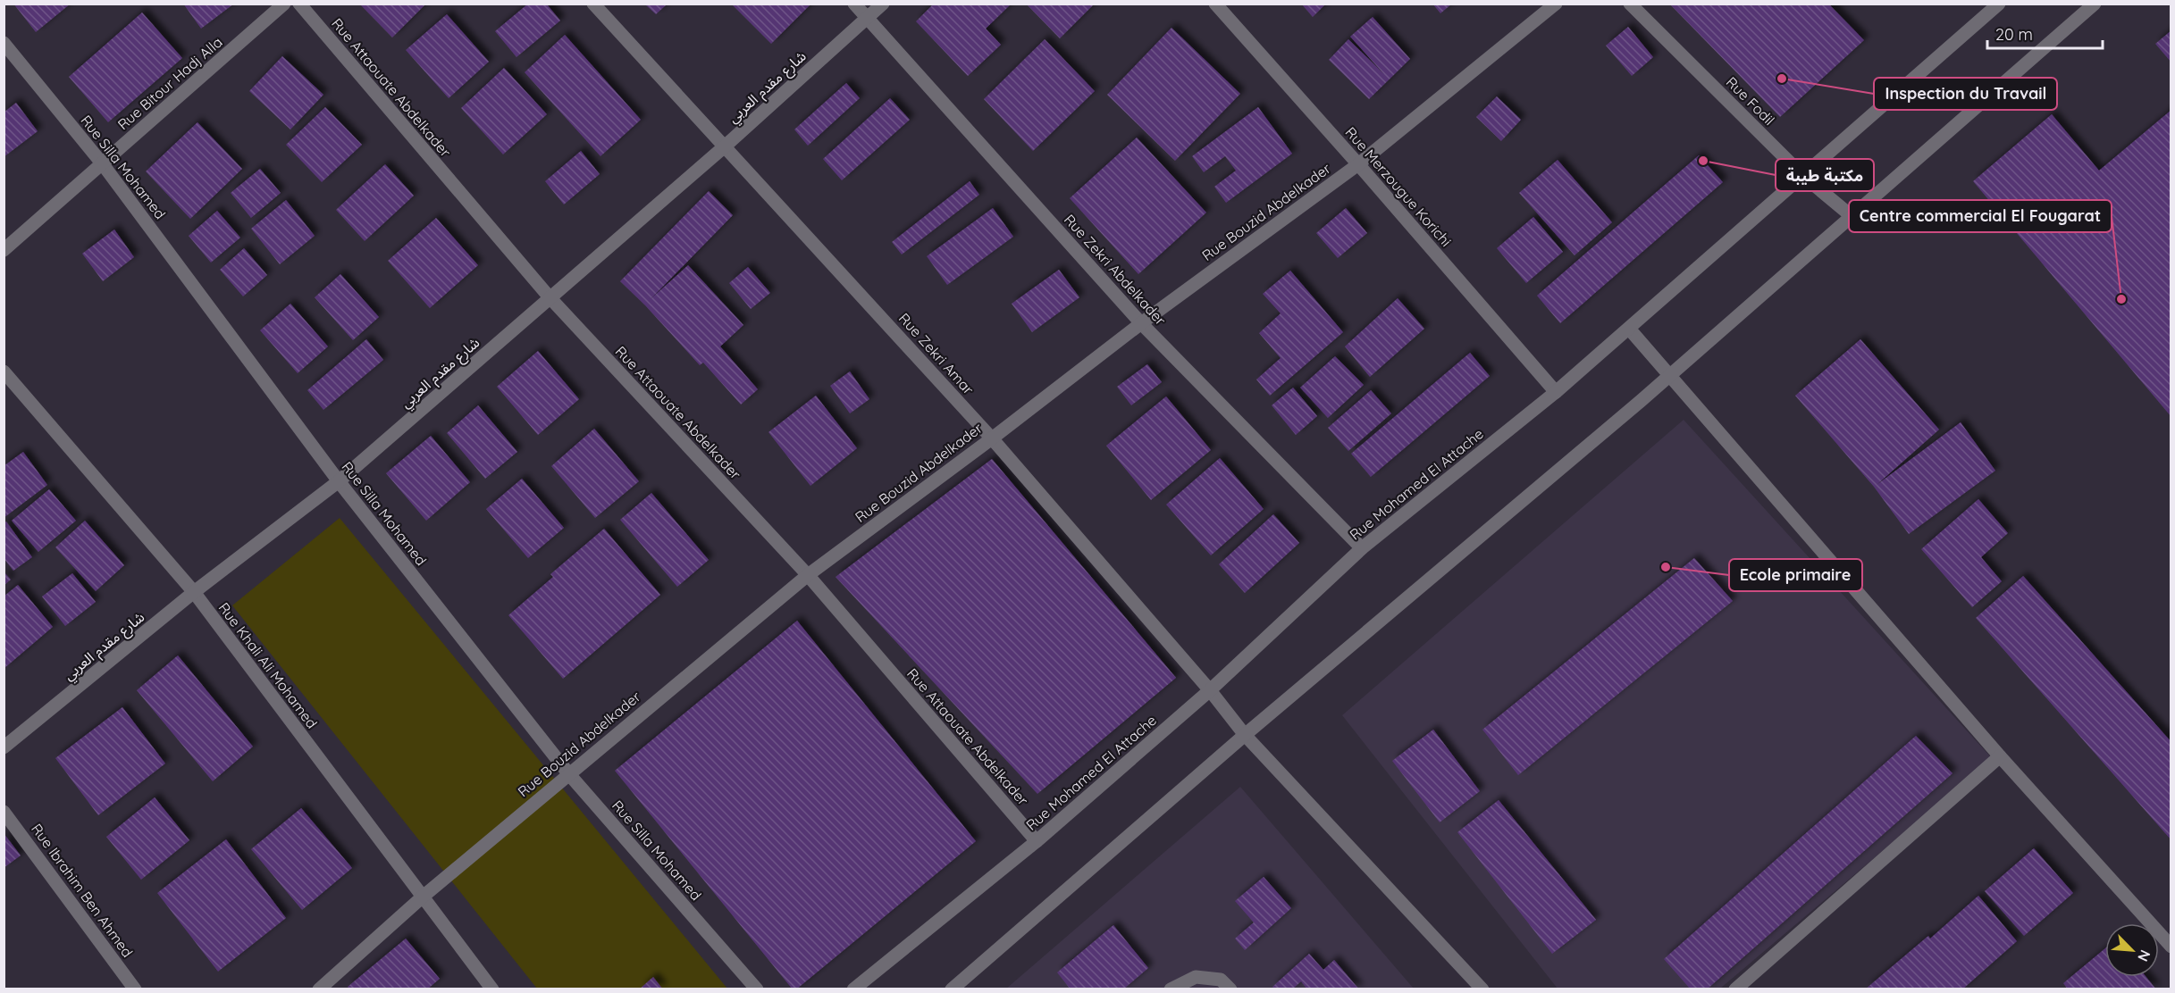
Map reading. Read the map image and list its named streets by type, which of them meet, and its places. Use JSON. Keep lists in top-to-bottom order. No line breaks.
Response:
{"streets":{"street":["Rue Bitour Hadj Alla","شارع مقدم العربي","Rue Attaouate Abdelkader","Rue Fodil","Rue Silla Mohamed","Rue Merzougue Korichi","Rue Bouzid Abdelkader","Rue Zekri Abdelkader","Rue Zekri Amar","Rue Mohamed El Attache","Rue Khali Ali Mohamed","Rue Ibrahim Ben Ahmed"]},"crossings":[["Rue Bitour Hadj Alla","Rue Silla Mohamed"],["شارع مقدم العربي","Rue Attaouate Abdelkader"],["شارع مقدم العربي","Rue Silla Mohamed"],["شارع مقدم العربي","Rue Zekri Abdelkader"],["شارع مقدم العربي","Rue Zekri Amar"],["شارع مقدم العربي","Rue Khali Ali Mohamed"],["Rue Attaouate Abdelkader","Rue Bouzid Abdelkader"],["Rue Attaouate Abdelkader","Rue Mohamed El Attache"],["Rue Fodil","Rue Mohamed El Attache"],["Rue Silla Mohamed","Rue Bouzid Abdelkader"],["Rue Merzougue Korichi","Rue Bouzid Abdelkader"],["Rue Merzougue Korichi","Rue Mohamed El Attache"],["Rue Bouzid Abdelkader","Rue Zekri Abdelkader"],["Rue Bouzid Abdelkader","Rue Zekri Amar"],["Rue Bouzid Abdelkader","Rue Khali Ali Mohamed"],["Rue Zekri Abdelkader","Rue Mohamed El Attache"],["Rue Zekri Amar","Rue Mohamed El Attache"]],"places":["Inspection du Travail","مكتبة طيبة","Centre commercial El Fougarat","Ecole primaire"],"scale_bar":"20 m","north":"bottom right"}
